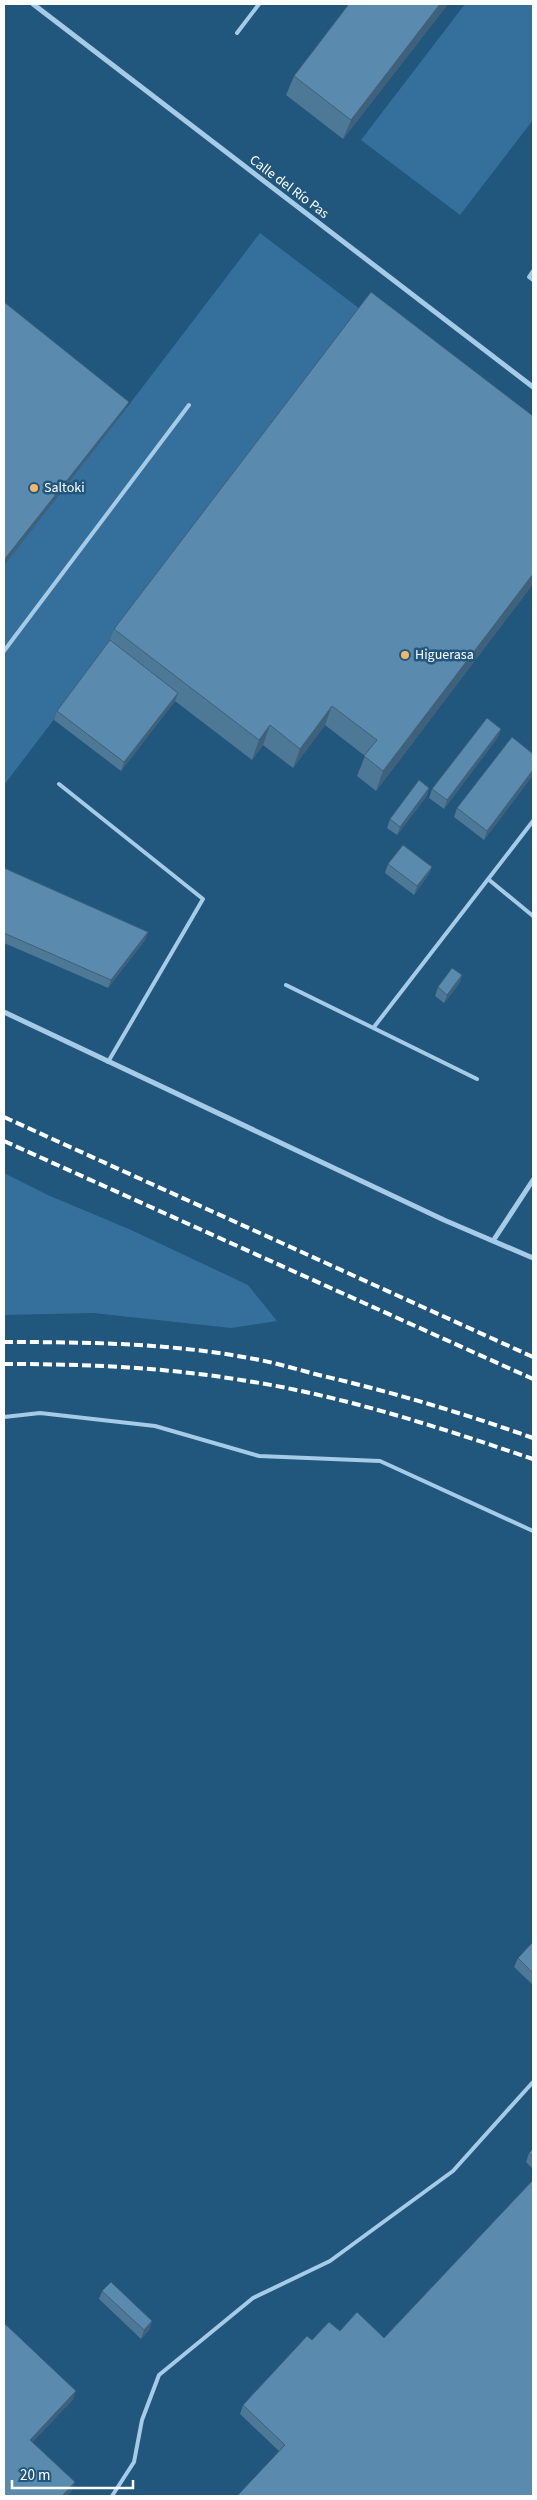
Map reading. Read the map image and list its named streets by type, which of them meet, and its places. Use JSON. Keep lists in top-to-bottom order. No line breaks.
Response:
{"streets":{"street":["Calle del Río Pas"]},"places":["Saltoki","Higuerasa"],"scale_bar":"20 m"}
